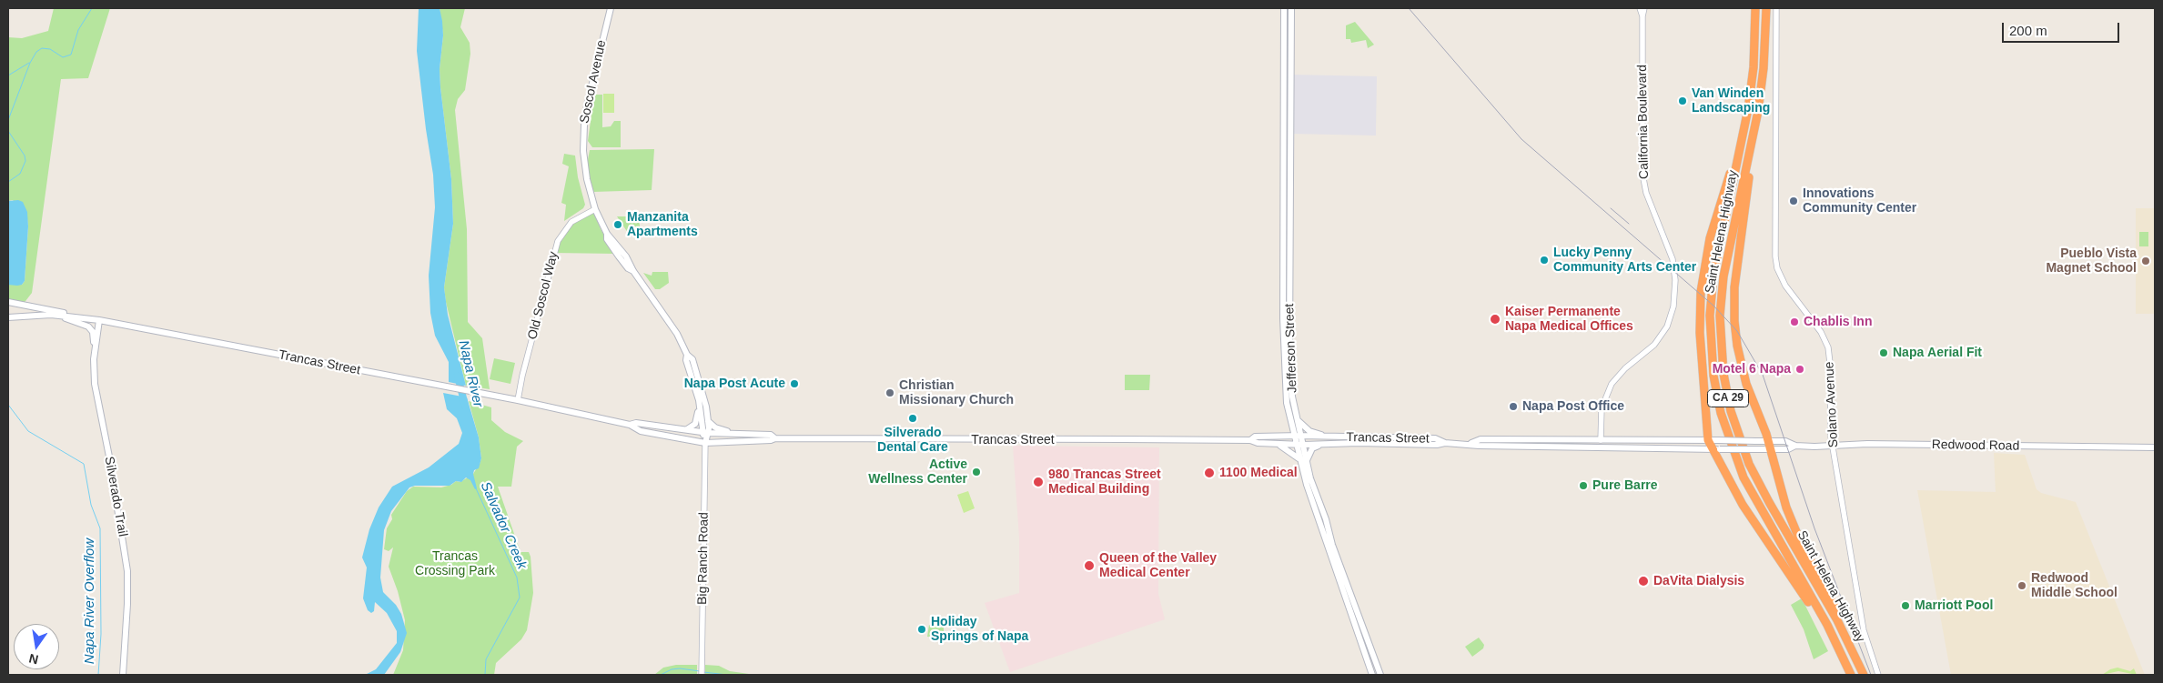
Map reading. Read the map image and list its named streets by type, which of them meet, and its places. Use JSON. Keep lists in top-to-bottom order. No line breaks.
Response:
{"streets":{"highway":["Saint Helena Highway","CA 29"],"main road":["Soscol Avenue","Jefferson Street","Trancas Street","Redwood Road","Silverado Trail"],"street":["California Boulevard","Old Soscol Way","Solano Avenue","Big Ranch Road"]},"crossings":[["Soscol Avenue","Old Soscol Way"],["Soscol Avenue","Trancas Street"],["Soscol Avenue","Big Ranch Road"],["California Boulevard","Trancas Street"],["Old Soscol Way","Trancas Street"],["Jefferson Street","Trancas Street"],["Trancas Street","Redwood Road"],["Trancas Street","Silverado Trail"],["Trancas Street","Big Ranch Road"],["Solano Avenue","Redwood Road"]],"water":["Napa River","Salvador Creek","Napa River Overflow"],"parks":["Trancas Crossing Park"],"places":["Van Winden Landscaping","Innovations Community Center","Manzanita Apartments","Lucky Penny Community Arts Center","Pueblo Vista Magnet School","Kaiser Permanente Napa Medical Offices","Chablis Inn","Napa Aerial Fit","Motel 6 Napa","Napa Post Acute","Christian Missionary Church","Napa Post Office","Silverado Dental Care","Active Wellness Center","1100 Medical","980 Trancas Street Medical Building","Pure Barre","Queen of the Valley Medical Center","DaVita Dialysis","Redwood Middle School","Marriott Pool","Holiday Springs of Napa"],"scale_bar":"200 m","north":"bottom"}
